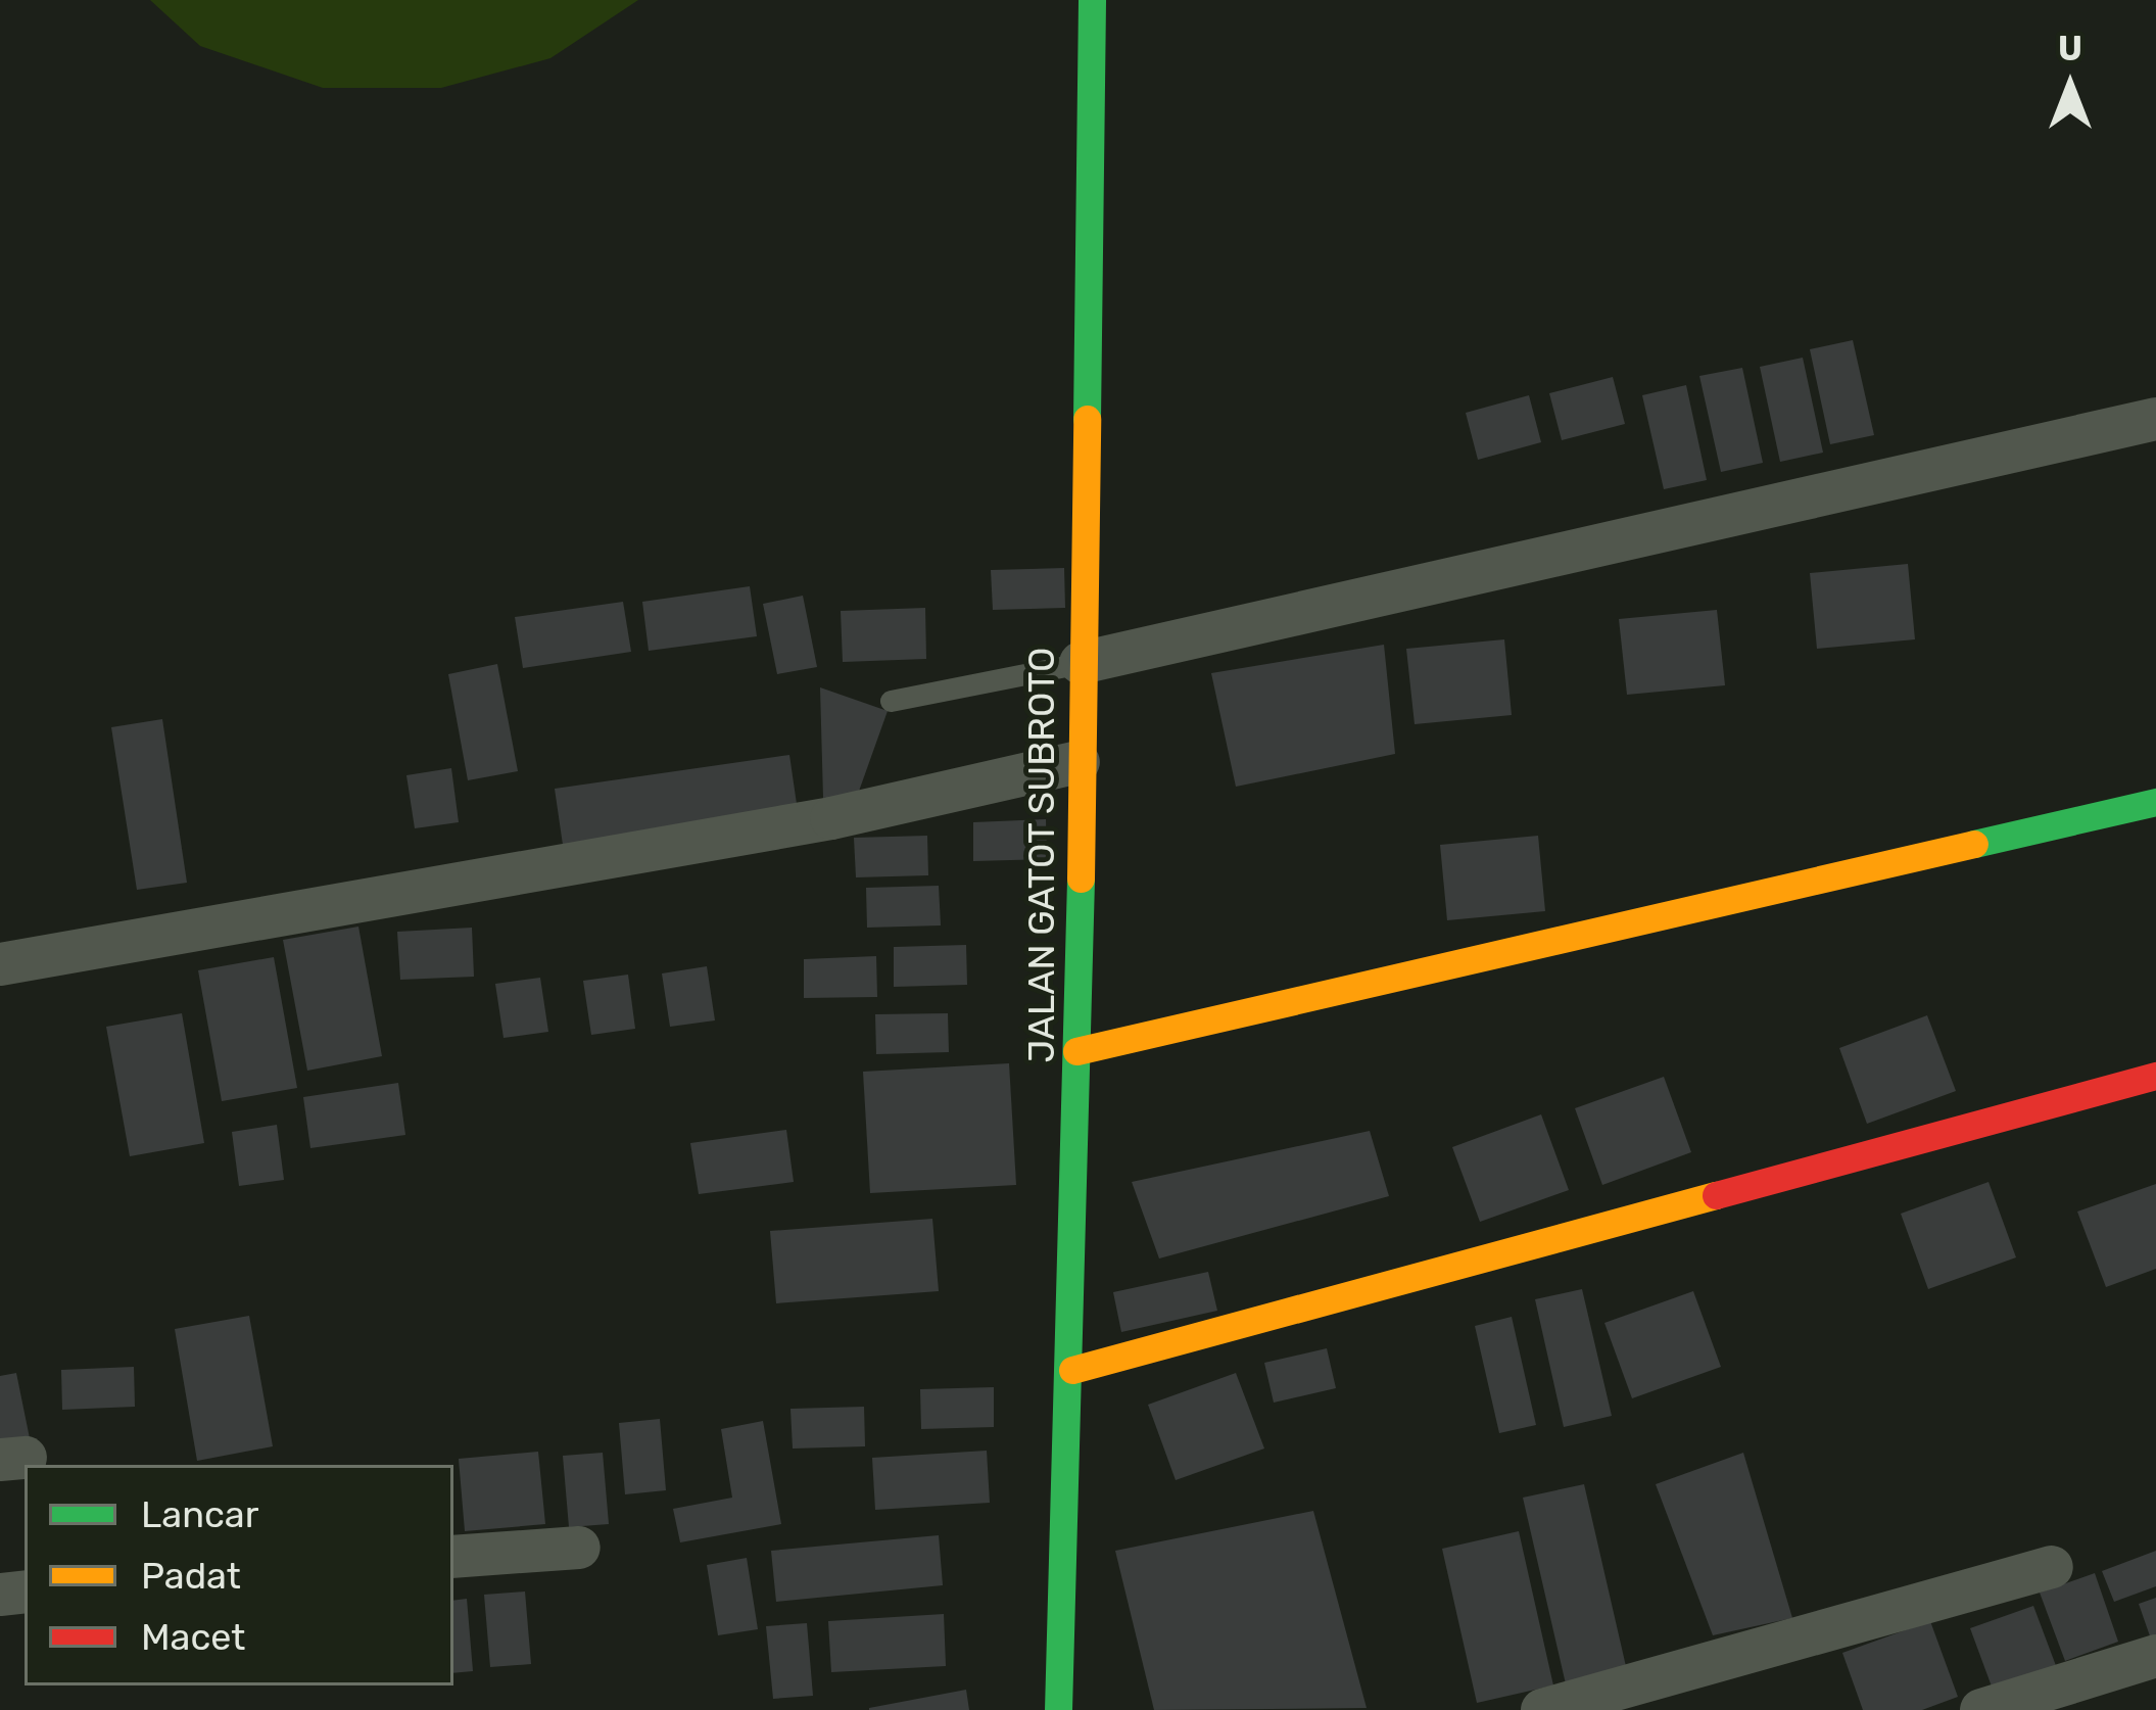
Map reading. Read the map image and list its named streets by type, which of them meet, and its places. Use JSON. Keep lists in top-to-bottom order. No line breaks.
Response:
{"streets":{"street":["JALAN GATOT SUBROTO"]},"legend":["Lancar","Padat","Macet"],"north":"top"}
